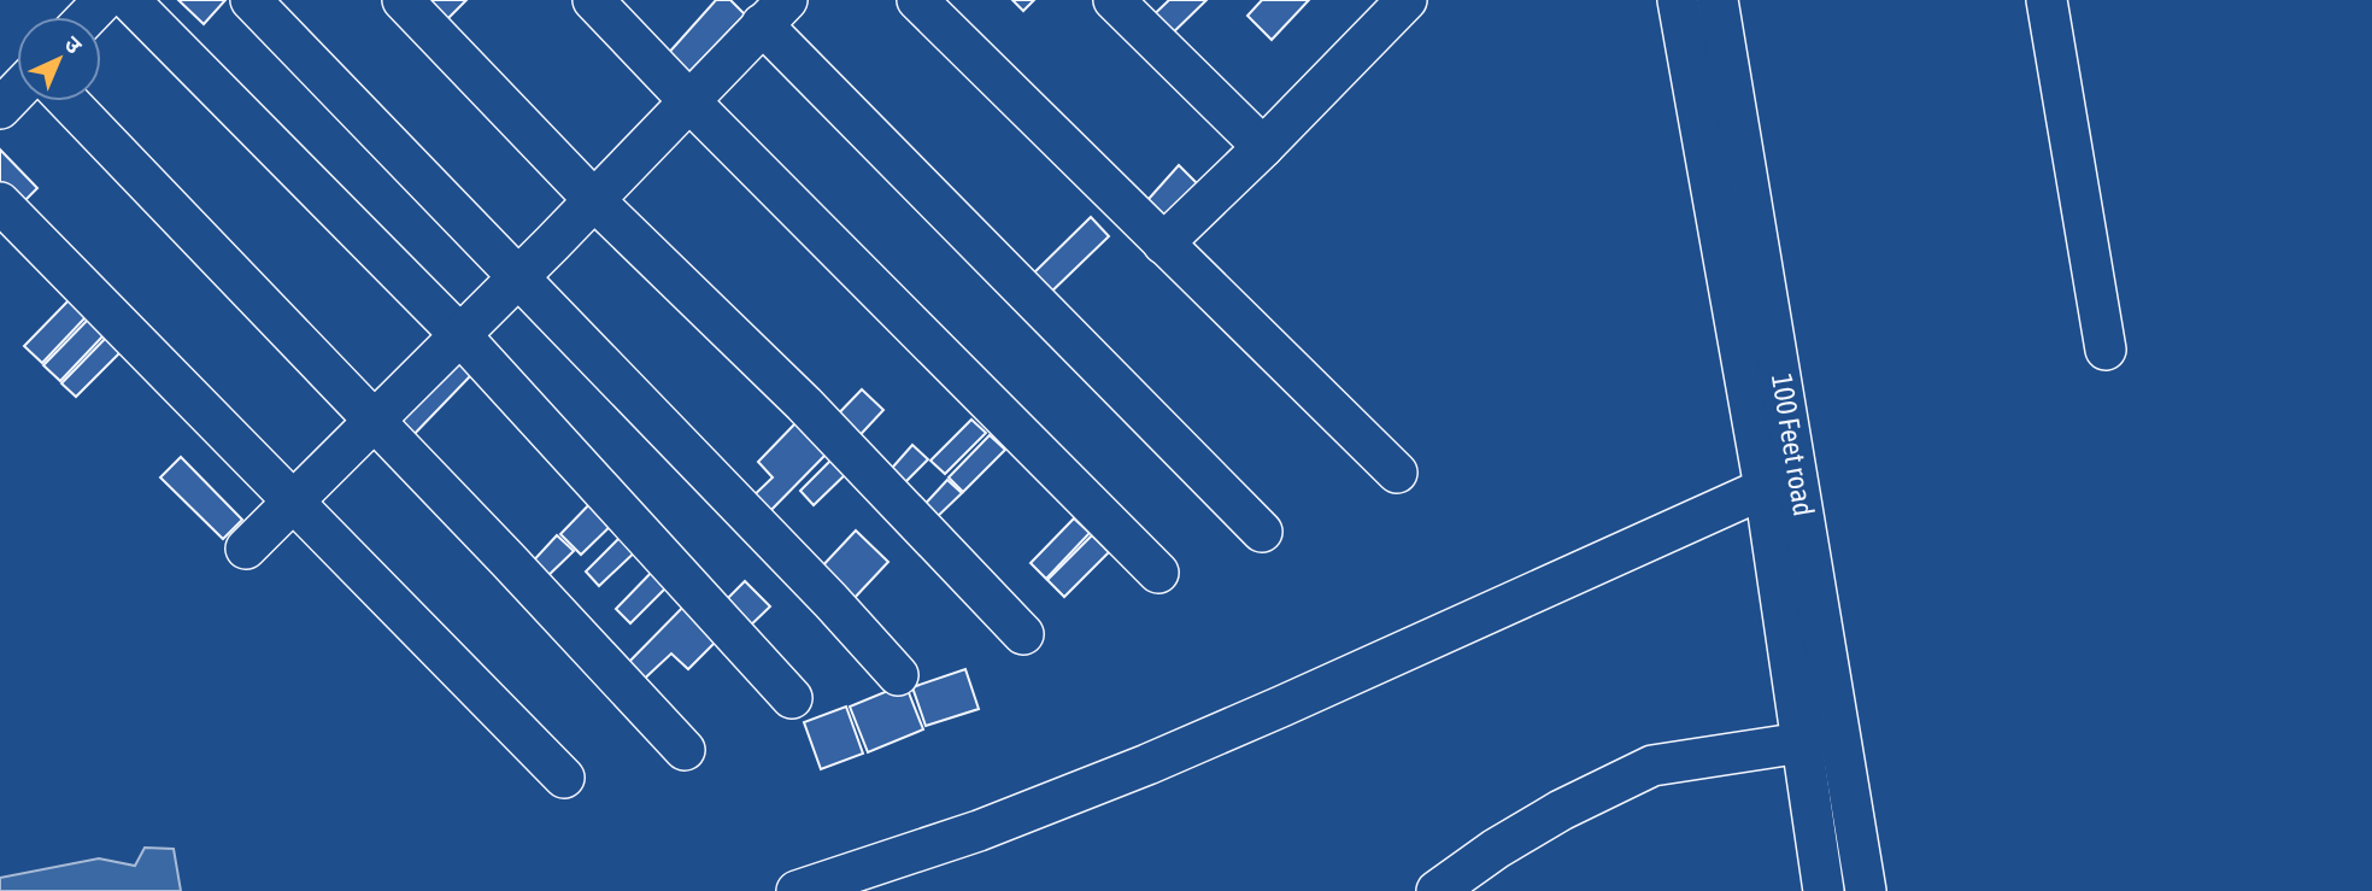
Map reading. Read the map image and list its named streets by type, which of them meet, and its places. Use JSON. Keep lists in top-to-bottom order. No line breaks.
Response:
{"streets":{"street":["100 Feet road"]},"north":"top right"}
